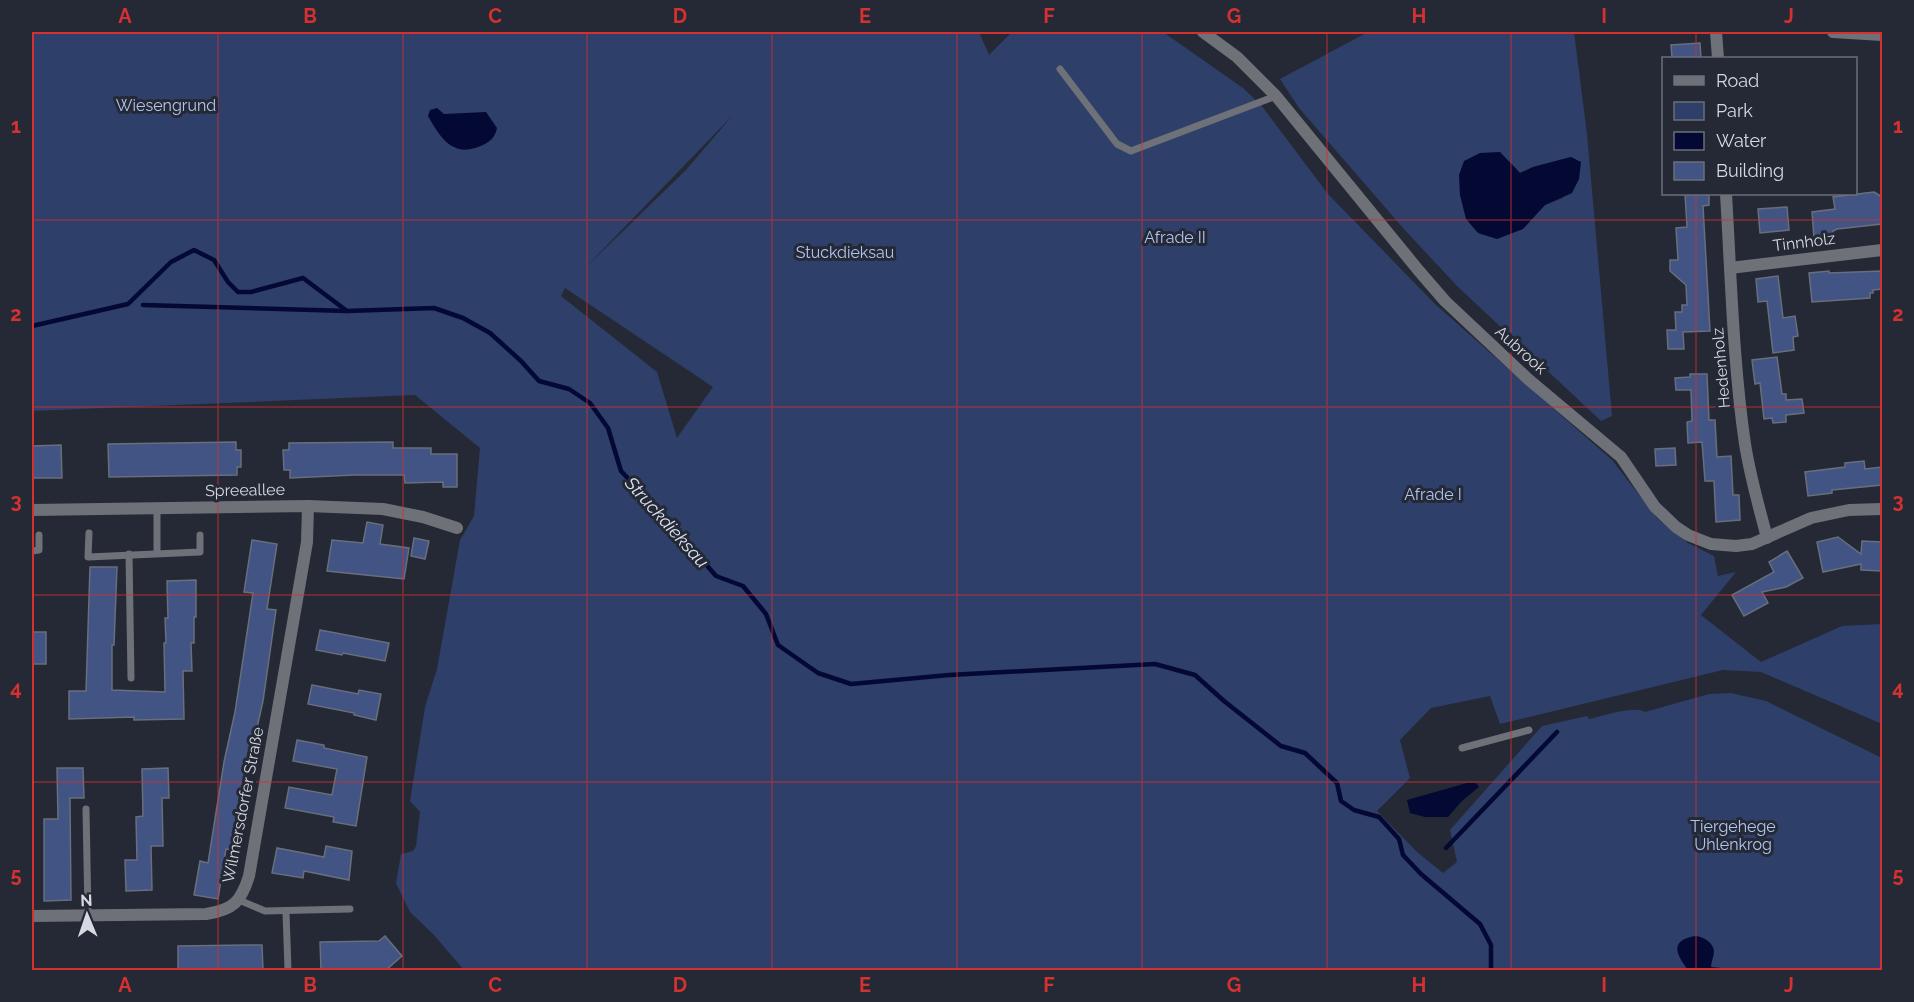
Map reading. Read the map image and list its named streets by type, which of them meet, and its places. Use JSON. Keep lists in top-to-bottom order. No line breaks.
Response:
{"streets":{"street":["Tinnholz","Aubrook","Hedenholz","Spreeallee","Wilmersdorfer Straße"]},"crossings":[["Tinnholz","Hedenholz"],["Aubrook","Hedenholz"],["Spreeallee","Wilmersdorfer Straße"]],"water":["Struckdieksau"],"parks":["Wiesengrund","Afrade II","Stuckdieksau","Afrade I","Tiergehege Uhlenkrog"],"legend":["Road","Park","Water","Building"],"north":"top","grid":{"columns":["A","B","C","D","E","F","G","H","I","J"],"rows":["1","2","3","4","5"]}}
